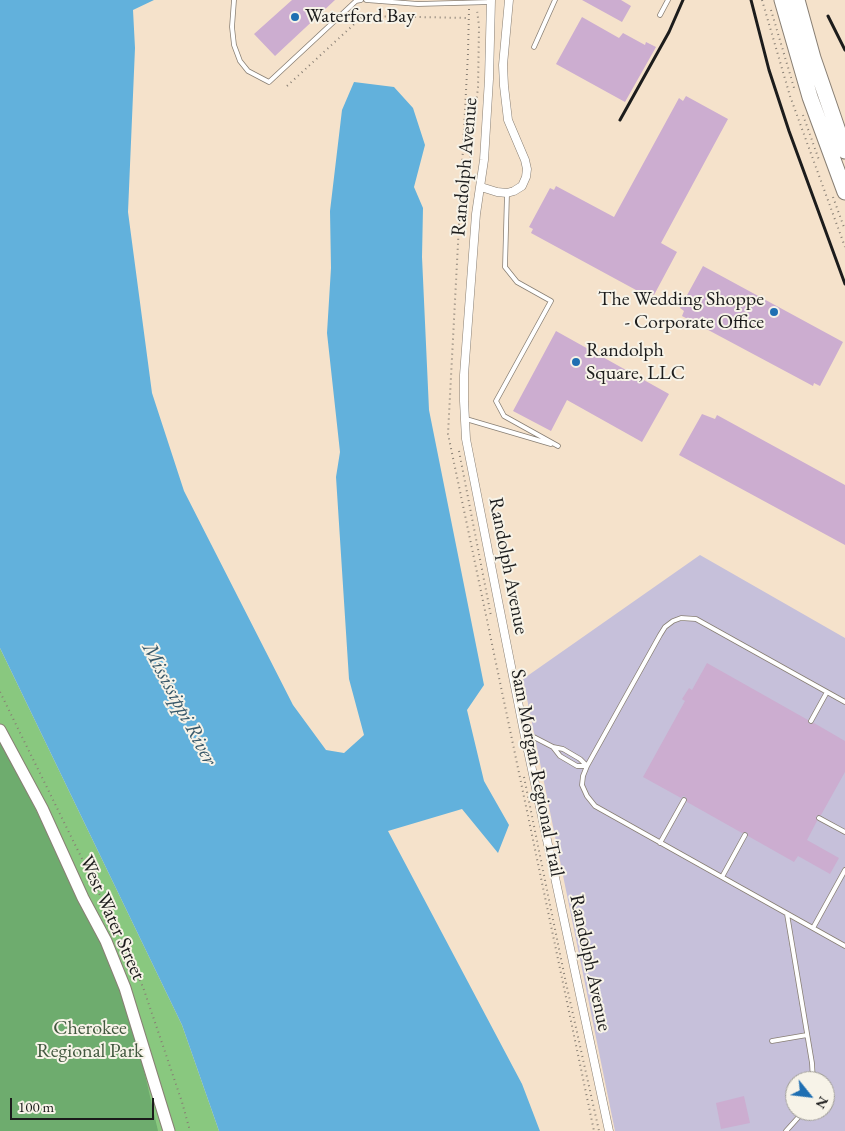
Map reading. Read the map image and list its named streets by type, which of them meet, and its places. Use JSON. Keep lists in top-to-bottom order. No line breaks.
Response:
{"streets":{"street":["Randolph Avenue","West Water Street"],"path":["Sam Morgan Regional Trail"]},"water":["Mississippi River"],"parks":["Cherokee Regional Park"],"places":["Waterford Bay","The Wedding Shoppe - Corporate Office","Randolph Square, LLC"],"scale_bar":"100 m","north":"bottom right"}
